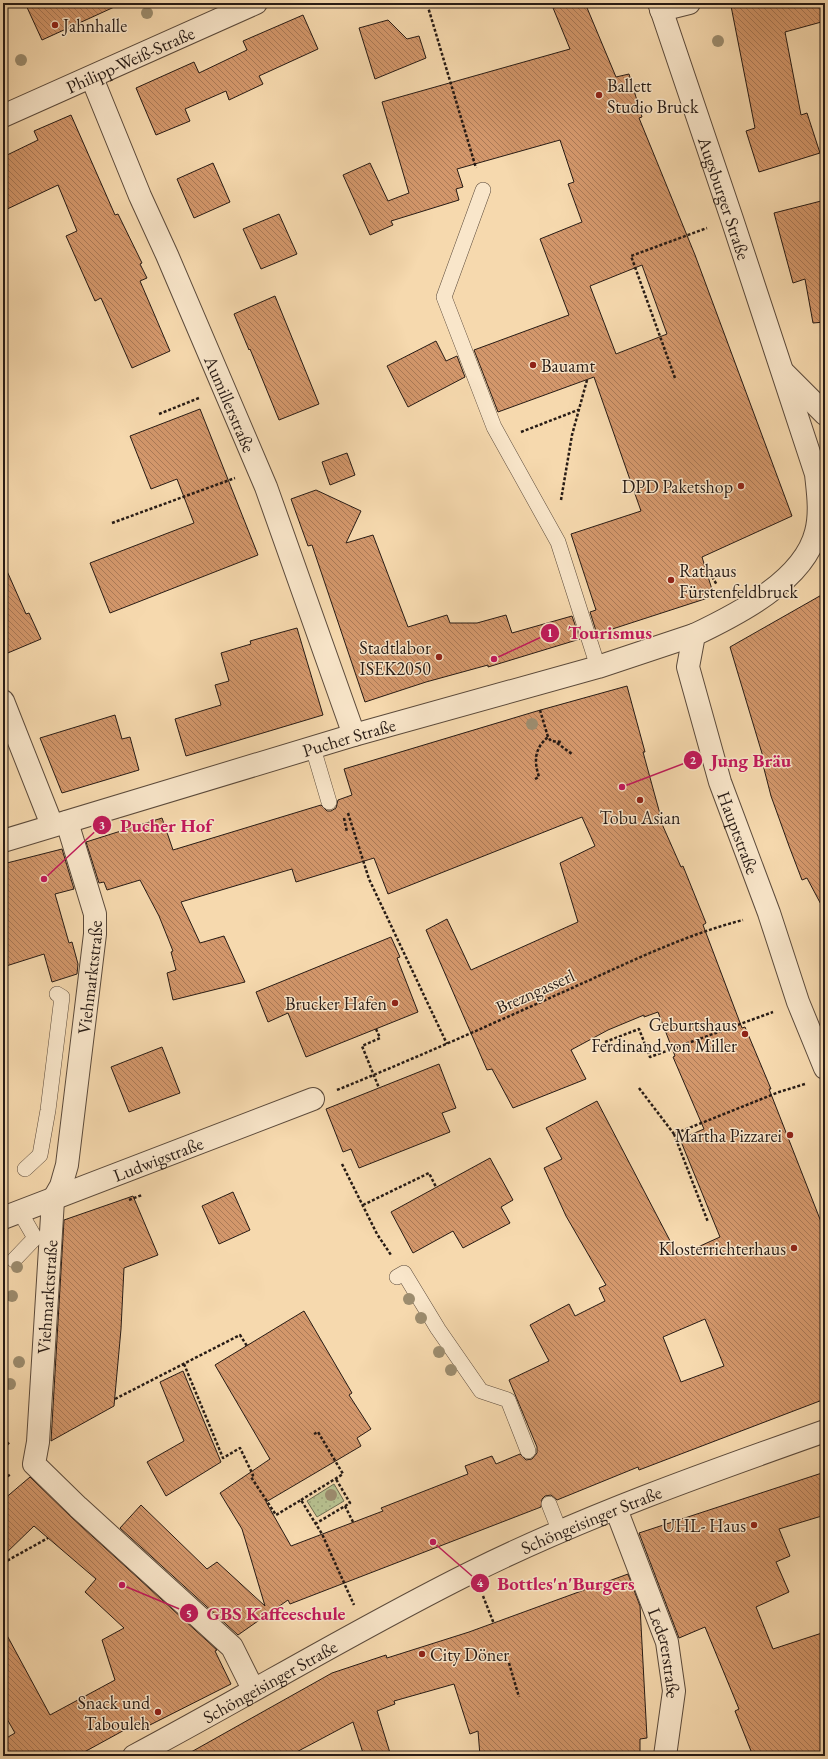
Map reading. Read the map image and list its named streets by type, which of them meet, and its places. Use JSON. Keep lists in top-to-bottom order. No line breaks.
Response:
{"streets":{"street":["Philipp-Weiß-Straße","Augsburger Straße","Aumillerstraße","Pucher Straße","Hauptstraße","Viehmarktstraße","Ludwigstraße","Schöngeisinger Straße","Ledererstraße"],"path":["Brezngasserl"]},"crossings":[["Philipp-Weiß-Straße","Aumillerstraße"],["Aumillerstraße","Pucher Straße"],["Pucher Straße","Hauptstraße"],["Pucher Straße","Viehmarktstraße"],["Hauptstraße","Brezngasserl"],["Viehmarktstraße","Ludwigstraße"],["Viehmarktstraße","Schöngeisinger Straße"],["Brezngasserl","Ludwigstraße"],["Schöngeisinger Straße","Ledererstraße"]],"places":["Jahnhalle","Ballett Studio Bruck","Bauamt","DPD Paketshop","Rathaus Fürstenfeldbruck","Stadtlabor ISEK2050","Tourismus","Jung Bräu","Tobu Asian","Pucher Hof","Brucker Hafen","Geburtshaus Ferdinand von Miller","Martha Pizzarei","Klosterrichterhaus","UHL- Haus","Bottles'n'Burgers","GBS Kaffeeschule","City Döner","Snack und Tabouleh"]}
